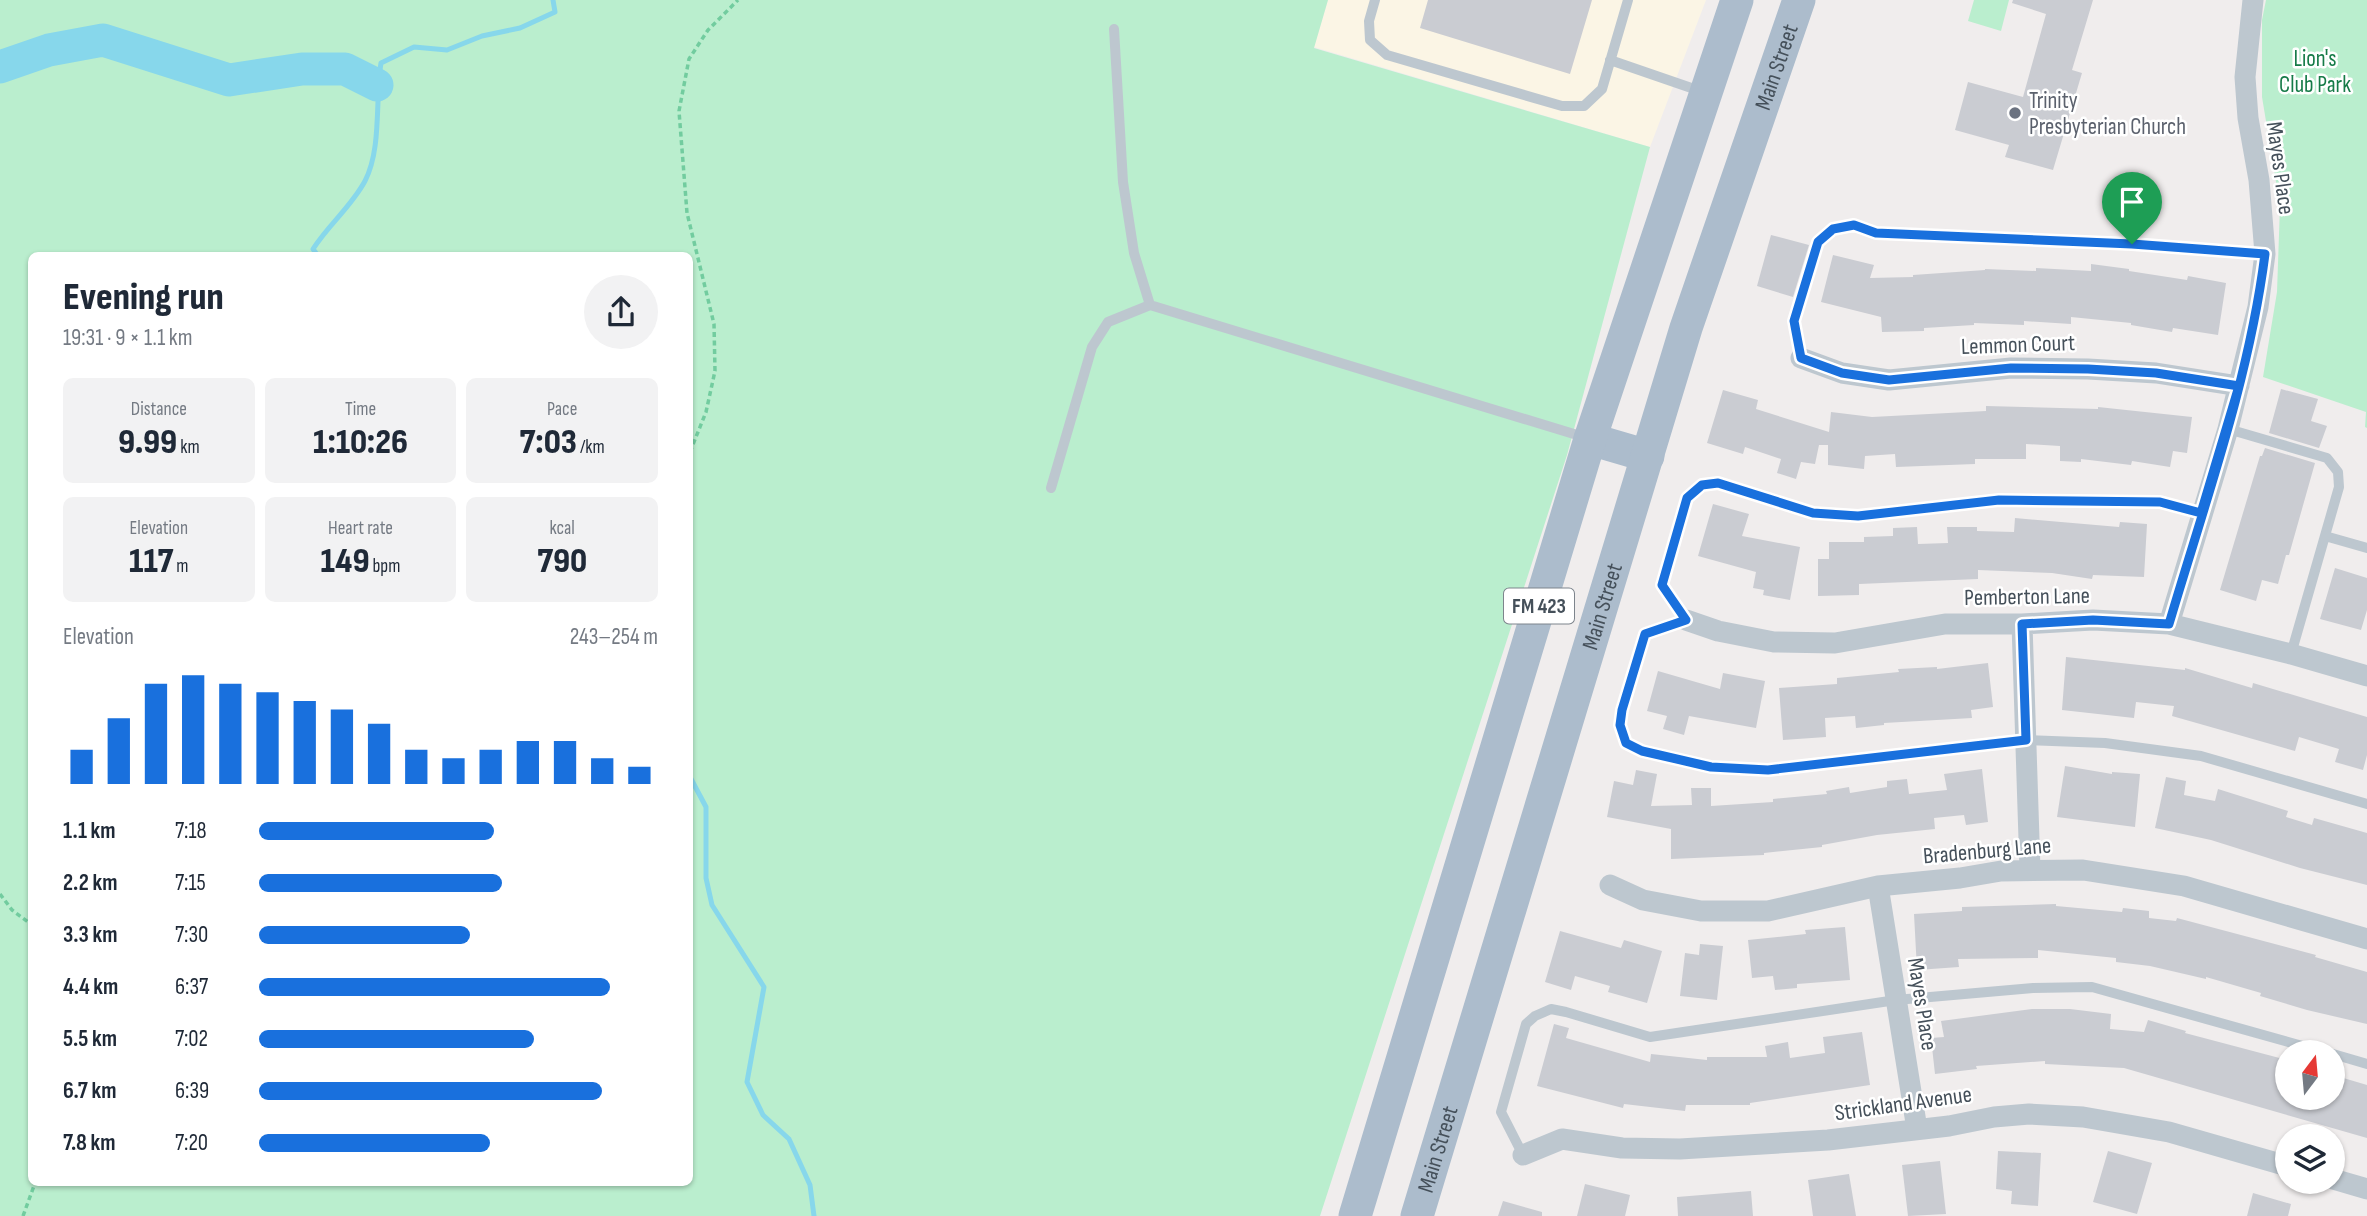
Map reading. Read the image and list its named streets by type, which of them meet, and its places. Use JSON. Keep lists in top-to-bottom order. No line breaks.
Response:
{"streets":{"main road":["Main Street","FM 423"],"street":["Mayes Place","Lemmon Court","Pemberton Lane","Bradenburg Lane","Strickland Avenue"]},"crossings":[["Mayes Place","Lemmon Court"],["Mayes Place","Pemberton Lane"],["Mayes Place","Bradenburg Lane"],["Mayes Place","Strickland Avenue"]],"parks":["Lion's Club Park"],"places":["Trinity Presbyterian Church"],"north":"top","page":{"heading":["Evening run","19:31 · 9 × 1.1 km"],"stats":[["Distance","9.99 km"],["Time","1:10:26"],["Pace","7:03 /km"],["Elevation","117 m"],["Heart rate","149 bpm"],["kcal","790"]],"chart":["Elevation","243–254 m"],"list":[{"name":"1.1 km","note":"7:18"},{"name":"2.2 km","note":"7:15"},{"name":"3.3 km","note":"7:30"},{"name":"4.4 km","note":"6:37"},{"name":"5.5 km","note":"7:02"},{"name":"6.7 km","note":"6:39"},{"name":"7.8 km","note":"7:20"}]}}
